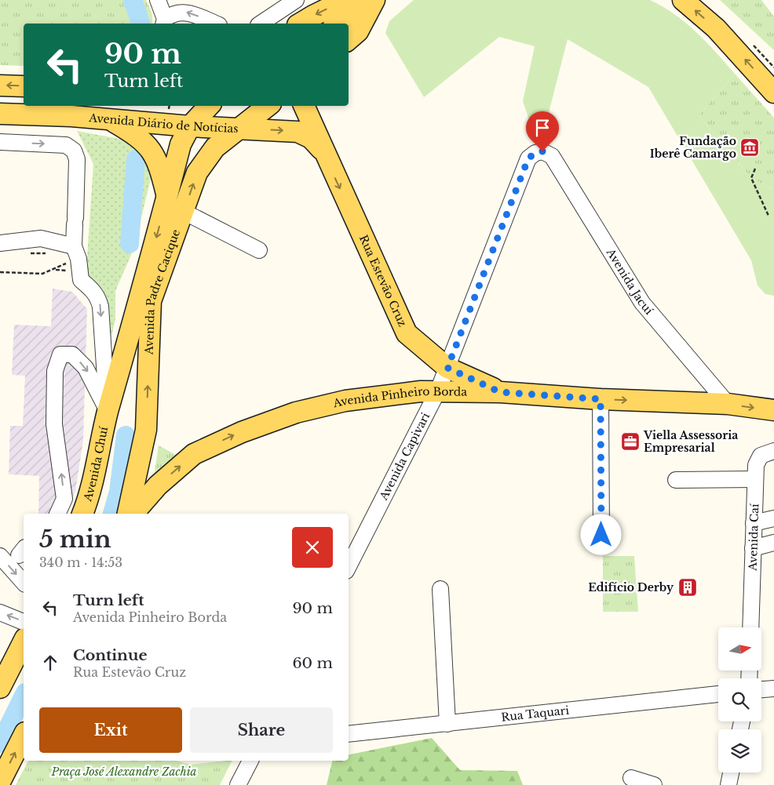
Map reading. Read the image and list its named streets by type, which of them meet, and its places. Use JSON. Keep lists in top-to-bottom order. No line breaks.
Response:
{"streets":{"main road":["Avenida Diário de Notícias","Rua Estevão Cruz","Avenida Padre Cacique","Avenida Pinheiro Borda","Avenida Chuí"],"street":["Avenida Jacuí","Avenida Capivari","Avenida Caí","Rua Taquari"]},"crossings":[["Avenida Diário de Notícias","Rua Estevão Cruz"],["Avenida Diário de Notícias","Avenida Padre Cacique"],["Rua Estevão Cruz","Avenida Pinheiro Borda"],["Rua Estevão Cruz","Avenida Capivari"],["Avenida Jacuí","Avenida Pinheiro Borda"],["Avenida Jacuí","Avenida Capivari"],["Avenida Padre Cacique","Avenida Chuí"],["Avenida Pinheiro Borda","Avenida Capivari"]],"one_way":["Rua Estevão Cruz","Avenida Pinheiro Borda"],"parks":["Praça José Alexandre Zachia"],"places":{"museum":["Fundação Iberê Camargo"],"office":["Viella Assessoria Empresarial"],"building":["Edifício Derby"]},"north":"right","page":{"turn":["90 m","Turn left"],"heading":["5 min","340 m · 14:53"],"list":[{"name":"Turn left","note":"Avenida Pinheiro Borda","value":"90 m"},{"name":"Continue","note":"Rua Estevão Cruz","value":"60 m"}],"buttons":["Exit","Share"]}}
